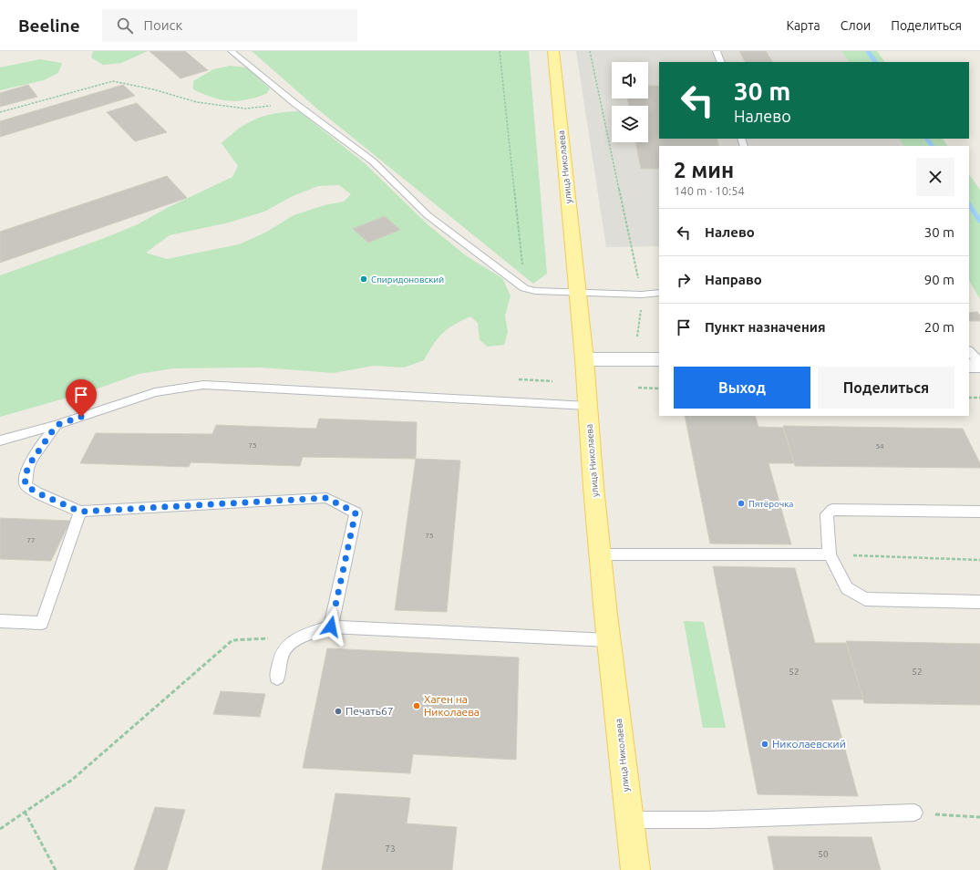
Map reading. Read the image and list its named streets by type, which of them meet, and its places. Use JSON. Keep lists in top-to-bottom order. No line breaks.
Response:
{"streets":{"main road":["улица Николаева"]},"places":["Спиридоновский","Пятёрочка","Хаген на Николаева","Печать67","Николаевский"],"house_numbers":["75","54","75","77","52","52","73","50"],"page":{"header":"Beeline","search":"Поиск","nav":["Карта","Слои","Поделиться"],"turn":["30 m","Налево"],"heading":["2 мин","140 m · 10:54"],"list":[{"name":"Налево","value":"30 m"},{"name":"Направо","value":"90 m"},{"name":"Пункт назначения","value":"20 m"}],"buttons":["Выход","Поделиться"]}}
